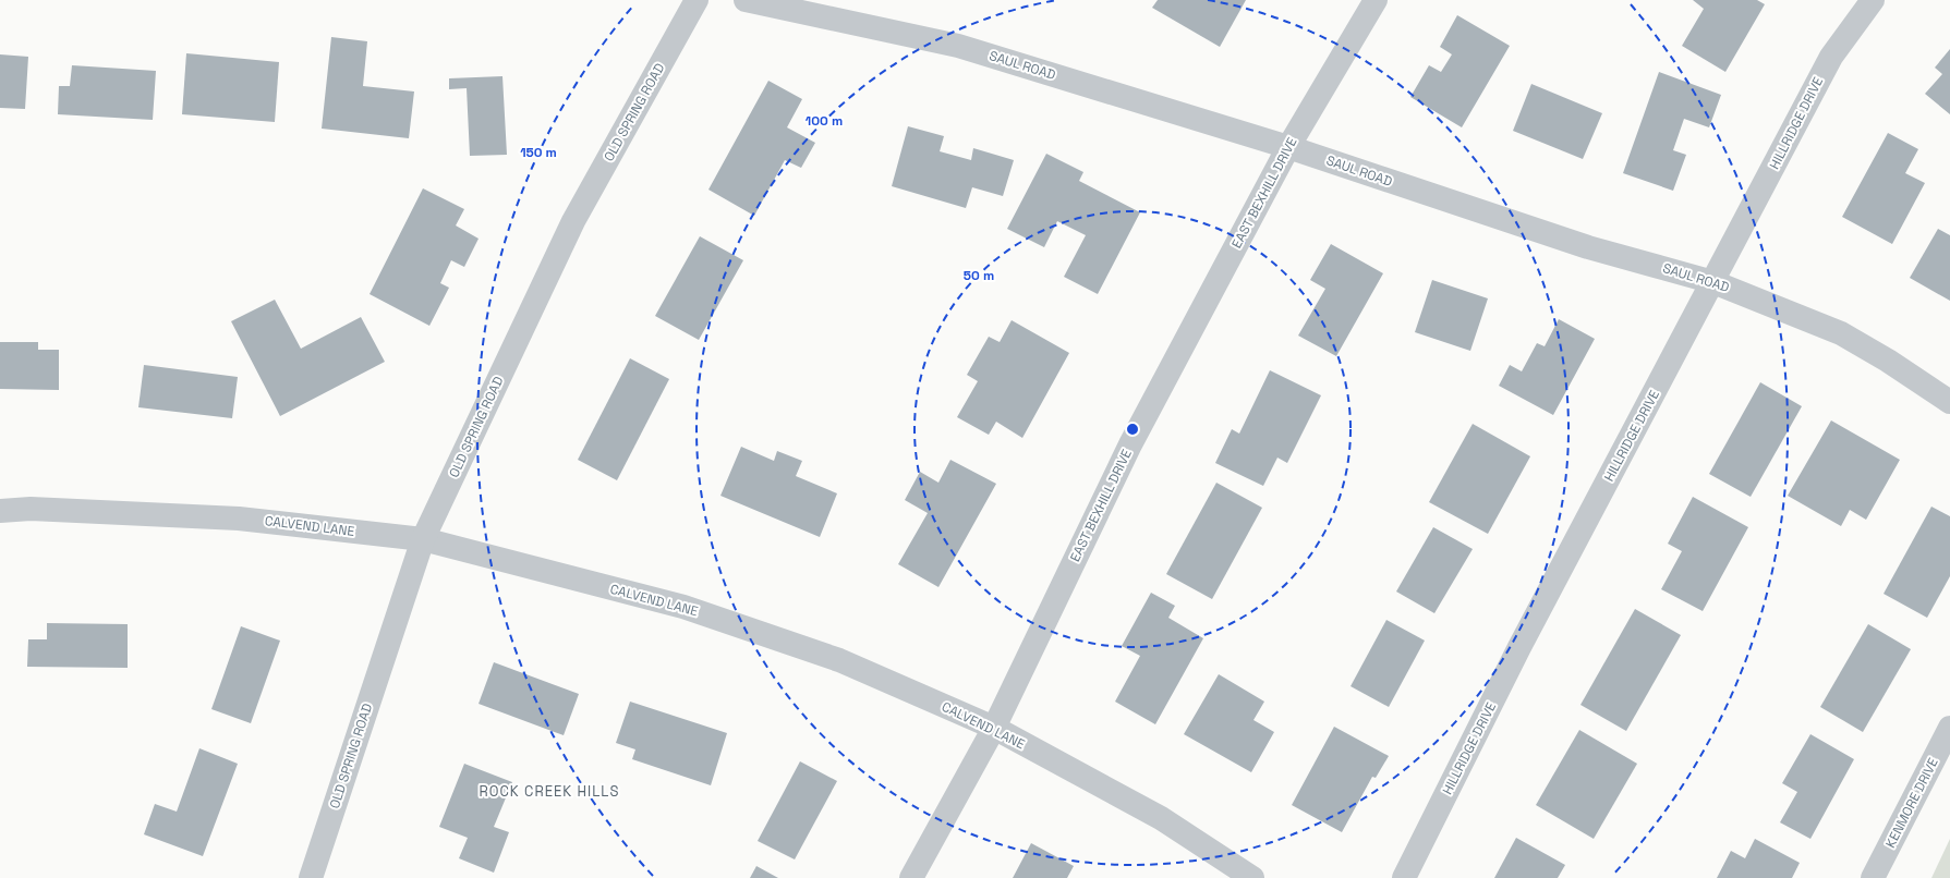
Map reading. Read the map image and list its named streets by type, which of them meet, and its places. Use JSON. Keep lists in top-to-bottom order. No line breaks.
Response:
{"streets":{"street":["SAUL ROAD","OLD SPRING ROAD","HILLRIDGE DRIVE","EAST BEXHILL DRIVE","CALVEND LANE","KENMORE DRIVE"]},"crossings":[["SAUL ROAD","HILLRIDGE DRIVE"],["SAUL ROAD","EAST BEXHILL DRIVE"],["OLD SPRING ROAD","CALVEND LANE"],["EAST BEXHILL DRIVE","CALVEND LANE"]],"districts":["ROCK CREEK HILLS"],"rings":["100 m","150 m","50 m"]}
